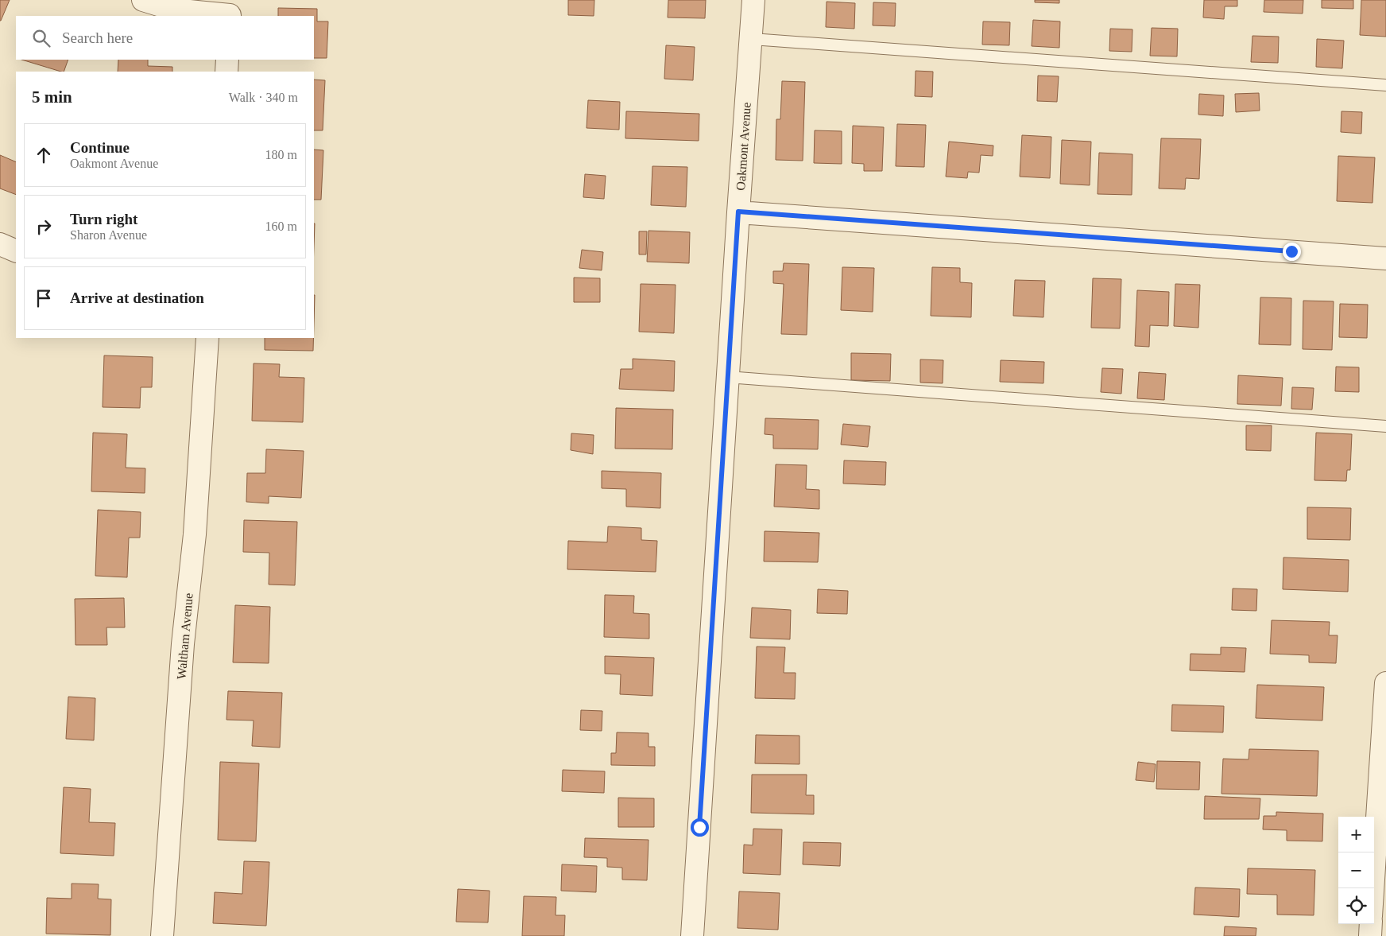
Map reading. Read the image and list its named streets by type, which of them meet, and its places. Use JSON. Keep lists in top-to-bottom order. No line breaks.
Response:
{"streets":{"street":["Oakmont Avenue","Waltham Avenue"]},"page":{"search":"Search here","heading":["5 min","Walk · 340 m"],"list":[["Continue","Oakmont Avenue","180 m"],["Turn right","Sharon Avenue","160 m"],"Arrive at destination"],"map_buttons":["+","−"]}}
